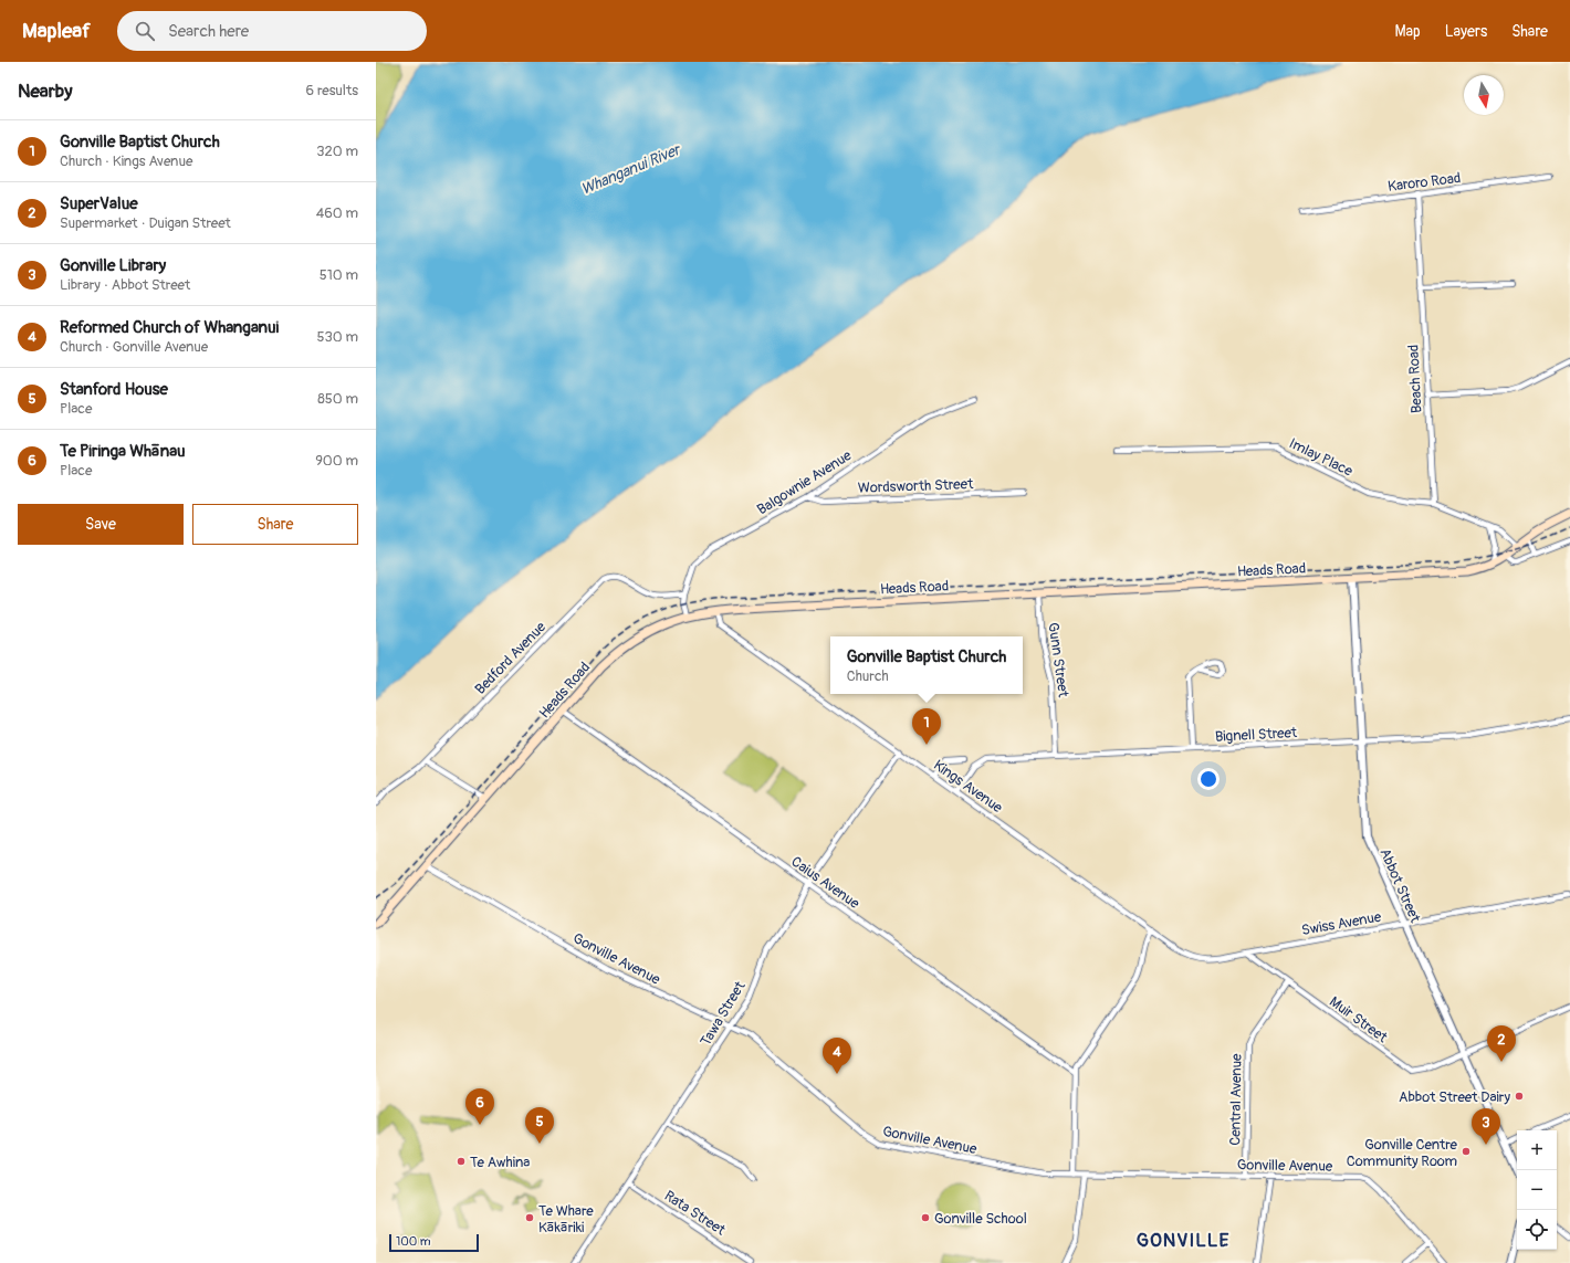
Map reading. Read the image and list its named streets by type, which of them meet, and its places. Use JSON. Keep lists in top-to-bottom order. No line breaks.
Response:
{"streets":{"main road":["Heads Road"],"street":["Karoro Road","Beach Road","Imlay Place","Balgownie Avenue","Wordsworth Street","Bedford Avenue","Gunn Street","Bignell Street","Kings Avenue","Caius Avenue","Abbot Street","Swiss Avenue","Gonville Avenue","Tawa Street","Muir Street","Central Avenue","Rata Street"]},"crossings":[["Karoro Road","Beach Road"],["Beach Road","Imlay Place"],["Balgownie Avenue","Wordsworth Street"],["Balgownie Avenue","Heads Road"],["Balgownie Avenue","Bedford Avenue"],["Heads Road","Gunn Street"],["Heads Road","Kings Avenue"],["Heads Road","Caius Avenue"],["Heads Road","Abbot Street"],["Heads Road","Gonville Avenue"],["Gunn Street","Bignell Street"],["Bignell Street","Kings Avenue"],["Bignell Street","Abbot Street"],["Kings Avenue","Swiss Avenue"],["Kings Avenue","Tawa Street"],["Caius Avenue","Tawa Street"],["Abbot Street","Swiss Avenue"],["Abbot Street","Muir Street"],["Swiss Avenue","Muir Street"],["Gonville Avenue","Tawa Street"],["Gonville Avenue","Central Avenue"],["Tawa Street","Rata Street"],["Muir Street","Central Avenue"]],"districts":["GONVILLE"],"water":["Whanganui River"],"places":["Abbot Street Dairy","Gonville Centre Community Room","Te Awhina","Te Whare Kākāriki","Gonville School"],"scale_bar":"100 m","north":"bottom","page":{"header":"Mapleaf","search":"Search here","nav":["Map","Layers","Share"],"heading":["Nearby","6 results"],"list":[{"mark":"1","name":"Gonville Baptist Church","note":"Church · Kings Avenue","value":"320 m"},{"mark":"2","name":"SuperValue","note":"Supermarket · Duigan Street","value":"460 m"},{"mark":"3","name":"Gonville Library","note":"Library · Abbot Street","value":"510 m"},{"mark":"4","name":"Reformed Church of Whanganui","note":"Church · Gonville Avenue","value":"530 m"},{"mark":"5","name":"Stanford House","note":"Place","value":"850 m"},{"mark":"6","name":"Te Piringa Whānau","note":"Place","value":"900 m"}],"buttons":["Save","Share"],"popup":["Gonville Baptist Church","Church"],"pins":["1","2","4","6","5","3"],"map_buttons":["+","−"],"scale":"100 m"}}
